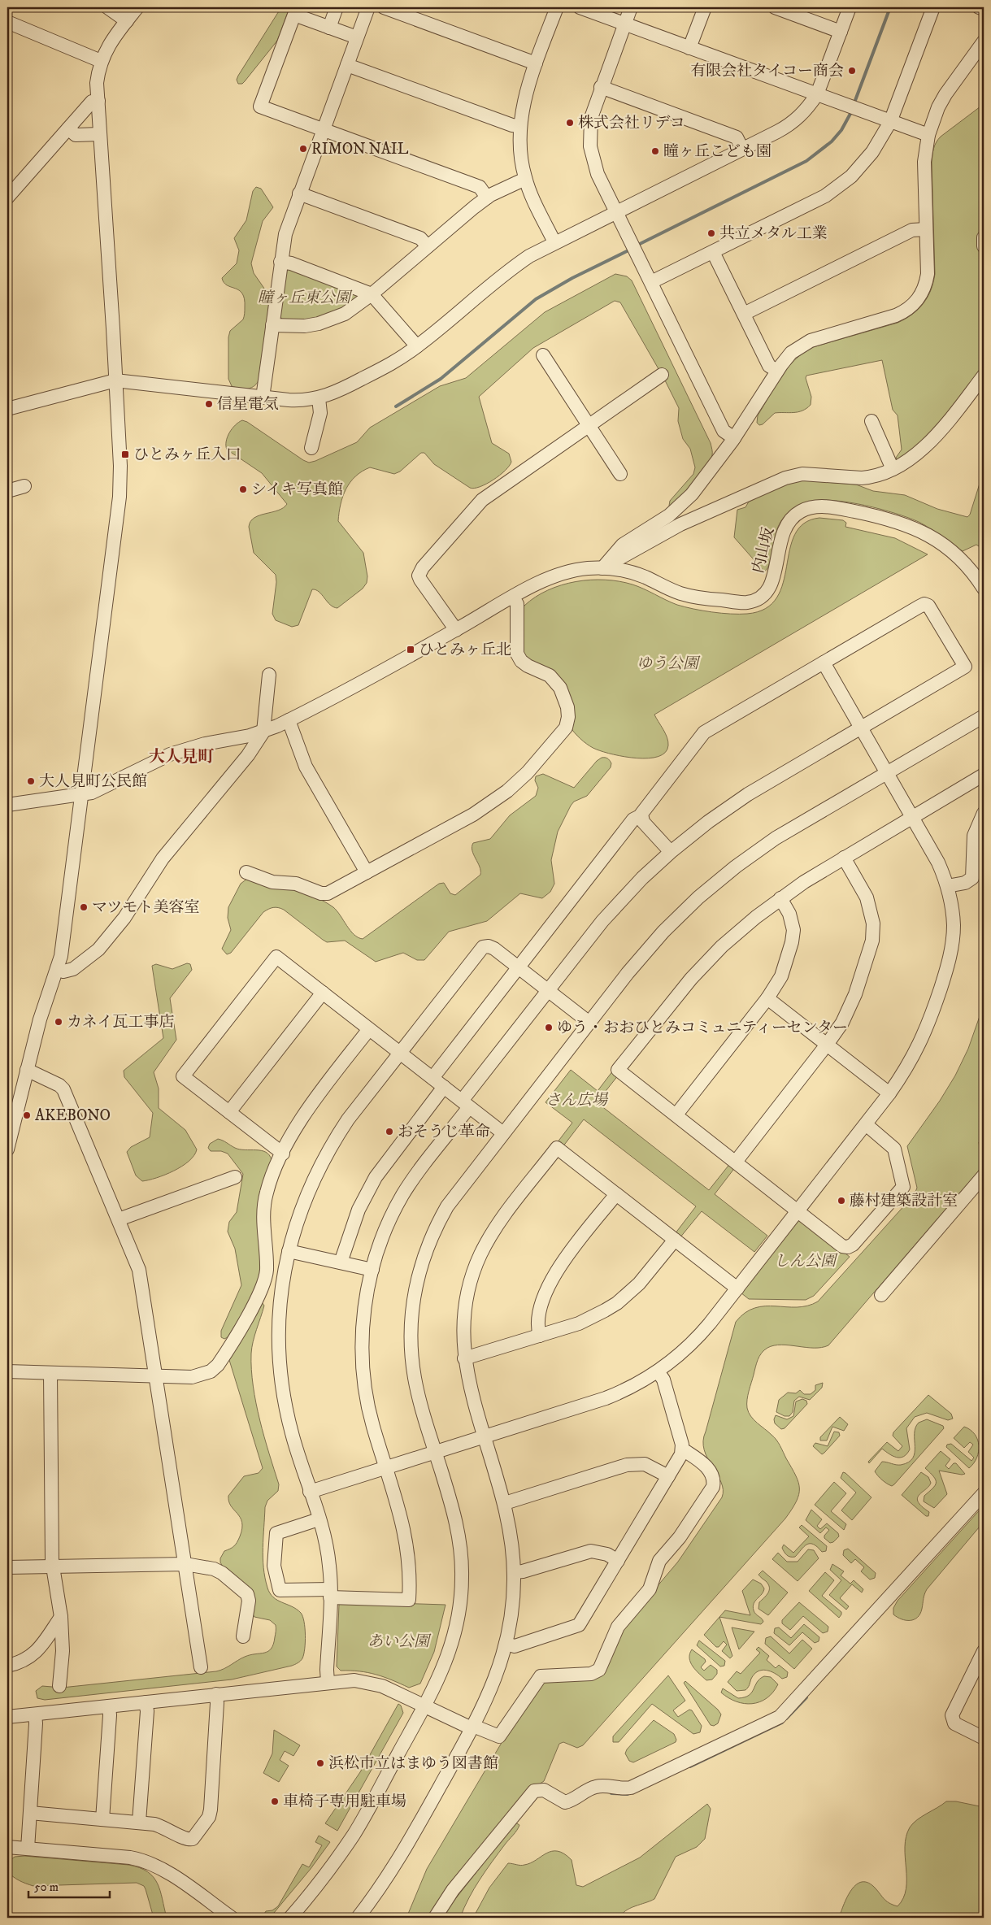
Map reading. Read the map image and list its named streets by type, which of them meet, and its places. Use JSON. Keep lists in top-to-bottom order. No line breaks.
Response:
{"streets":{"street":["内山坂"]},"districts":["大人見町"],"parks":["瞳ヶ丘東公園","ゆう公園","さん広場","しん公園","あい公園"],"places":{"other":["有限会社タイコー商会","株式会社リデコ","RIMON NAIL","瞳ヶ丘こども園","共立メタル工業","信星電気","シイキ写真館","大人見町公民館","マツモト美容室","カネイ瓦工事店","ゆう・おおひとみコミュニティーセンター","AKEBONO","おそうじ革命","藤村建築設計室","浜松市立はまゆう図書館","車椅子専用駐車場"],"transit":["ひとみヶ丘入口","ひとみヶ丘北"]},"scale_bar":"50 m"}
